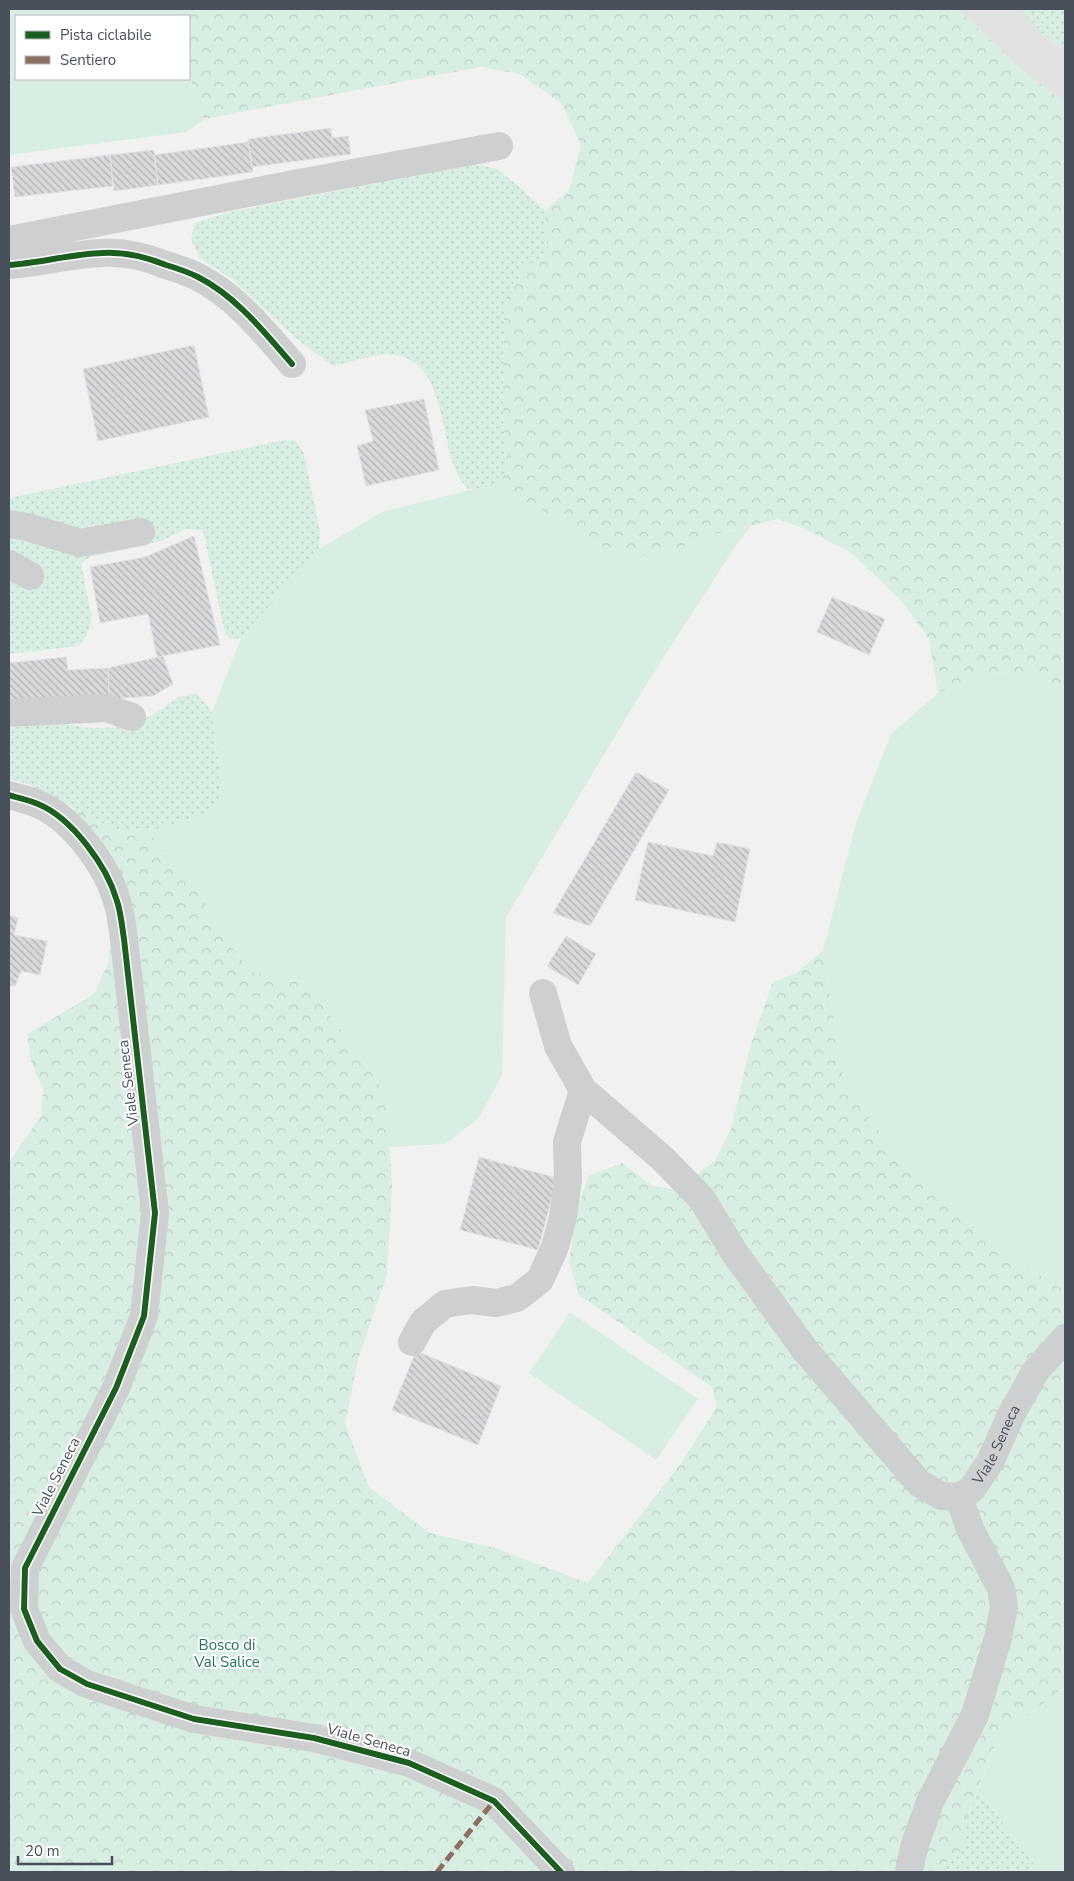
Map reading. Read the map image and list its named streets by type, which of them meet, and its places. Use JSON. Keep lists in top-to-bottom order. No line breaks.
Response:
{"streets":{"street":["Viale Seneca"]},"parks":["Bosco di Val Salice"],"legend":["Pista ciclabile","Sentiero"],"scale_bar":"20 m"}
